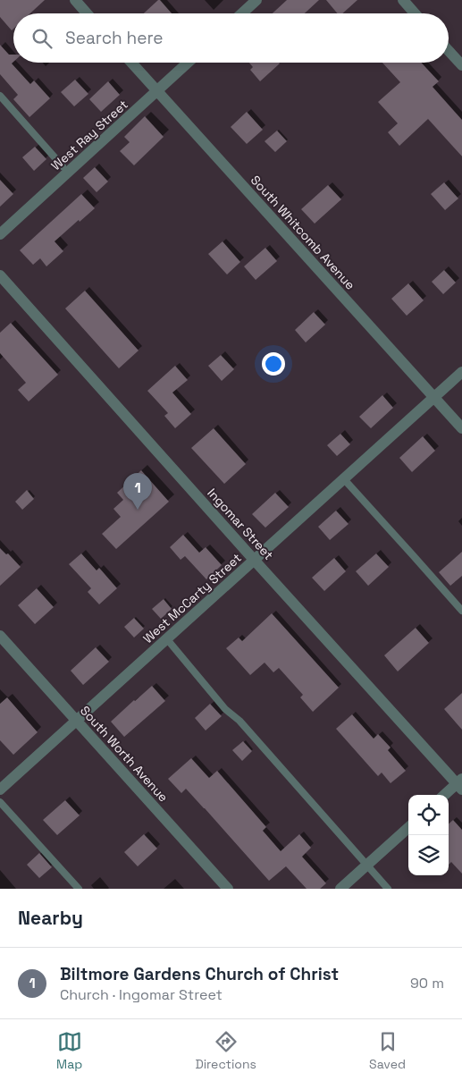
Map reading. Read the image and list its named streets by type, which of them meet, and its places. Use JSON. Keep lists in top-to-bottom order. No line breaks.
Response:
{"streets":{"street":["West Ray Street","South Whitcomb Avenue","Ingomar Street","West McCarty Street","South Worth Avenue"]},"crossings":[["West Ray Street","South Whitcomb Avenue"],["South Whitcomb Avenue","West McCarty Street"],["Ingomar Street","West McCarty Street"],["West McCarty Street","South Worth Avenue"]],"page":{"search":"Search here","pins":"1","heading":"Nearby","list":[{"mark":"1","name":"Biltmore Gardens Church of Christ","note":"Church · Ingomar Street","value":"90 m"}],"nav":["Map","Directions","Saved"]}}
